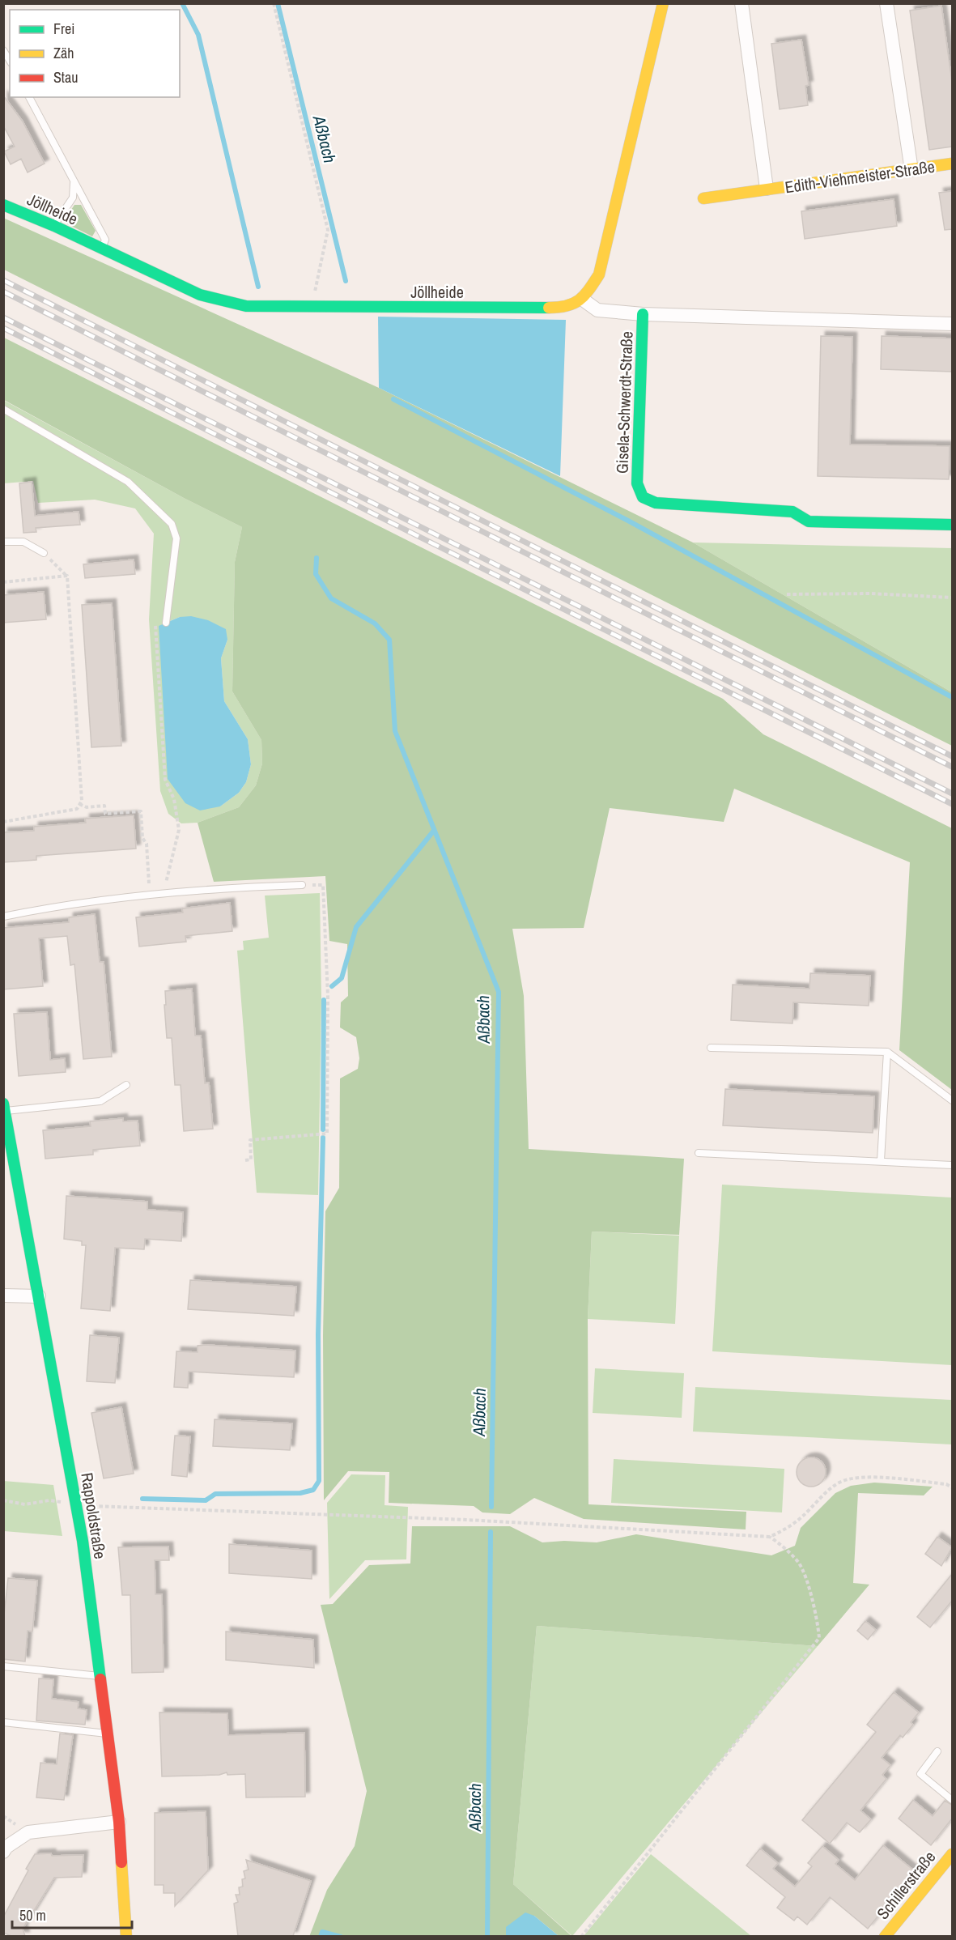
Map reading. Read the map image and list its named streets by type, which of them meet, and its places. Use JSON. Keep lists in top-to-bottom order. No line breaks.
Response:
{"streets":{"street":["Edith-Viehmeister-Straße","Jöllheide","Gisela-Schwerdt-Straße","Rappoldstraße","Schillerstraße"]},"water":["Aßbach"],"legend":["Frei","Zäh","Stau"],"scale_bar":"50 m"}
